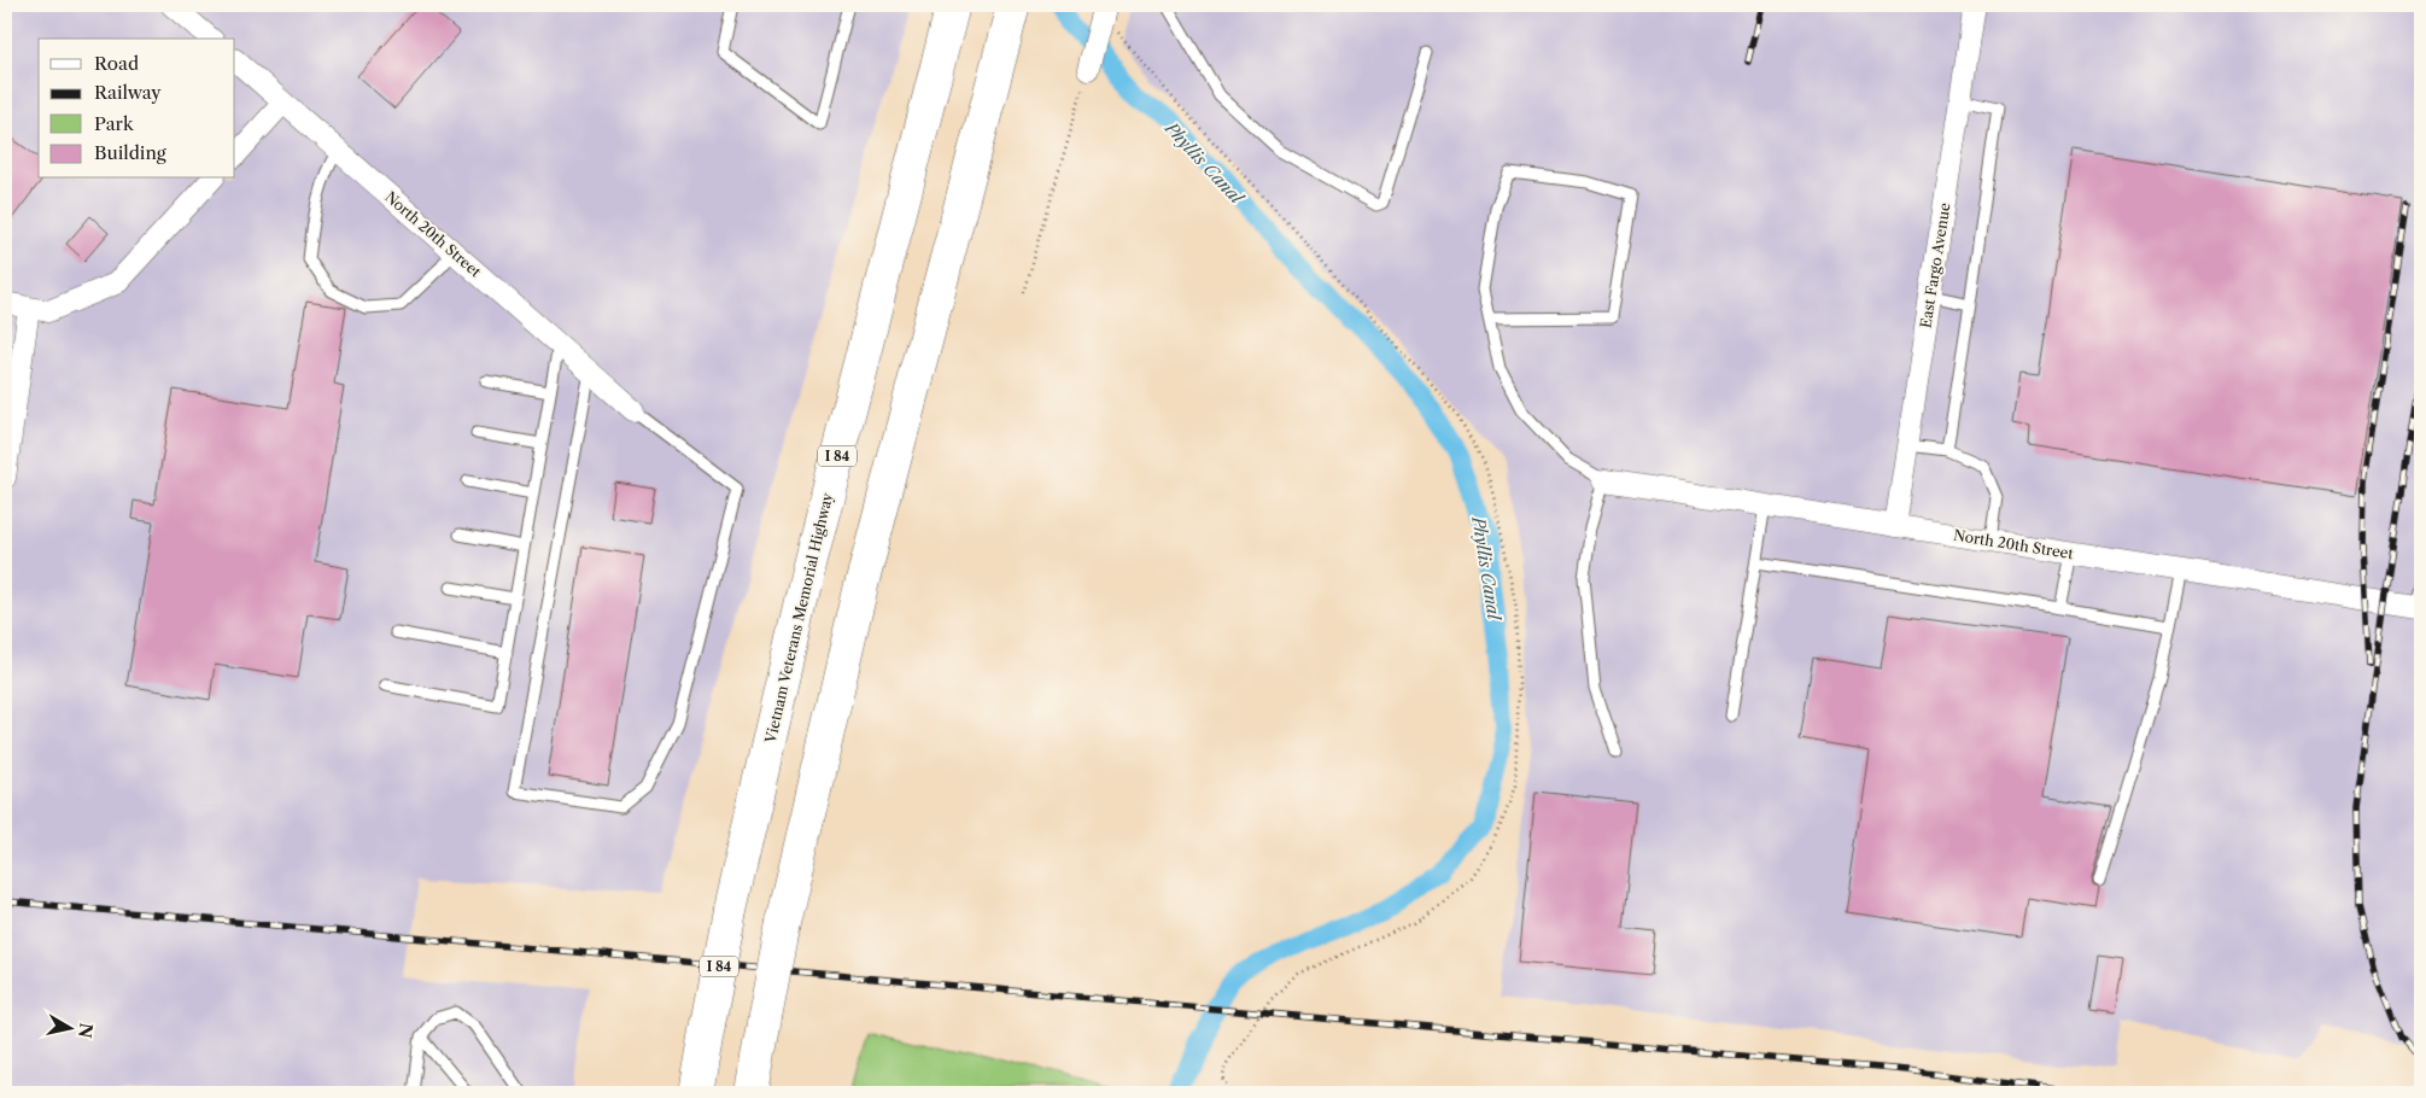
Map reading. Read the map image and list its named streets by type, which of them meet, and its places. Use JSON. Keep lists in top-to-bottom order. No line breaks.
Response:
{"streets":{"highway":["I 84","Vietnam Veterans Memorial Highway"],"street":["North 20th Street","East Fargo Avenue"]},"crossings":[["North 20th Street","East Fargo Avenue"]],"water":["Phyllis Canal"],"legend":["Road","Railway","Park","Building"],"north":"right"}
